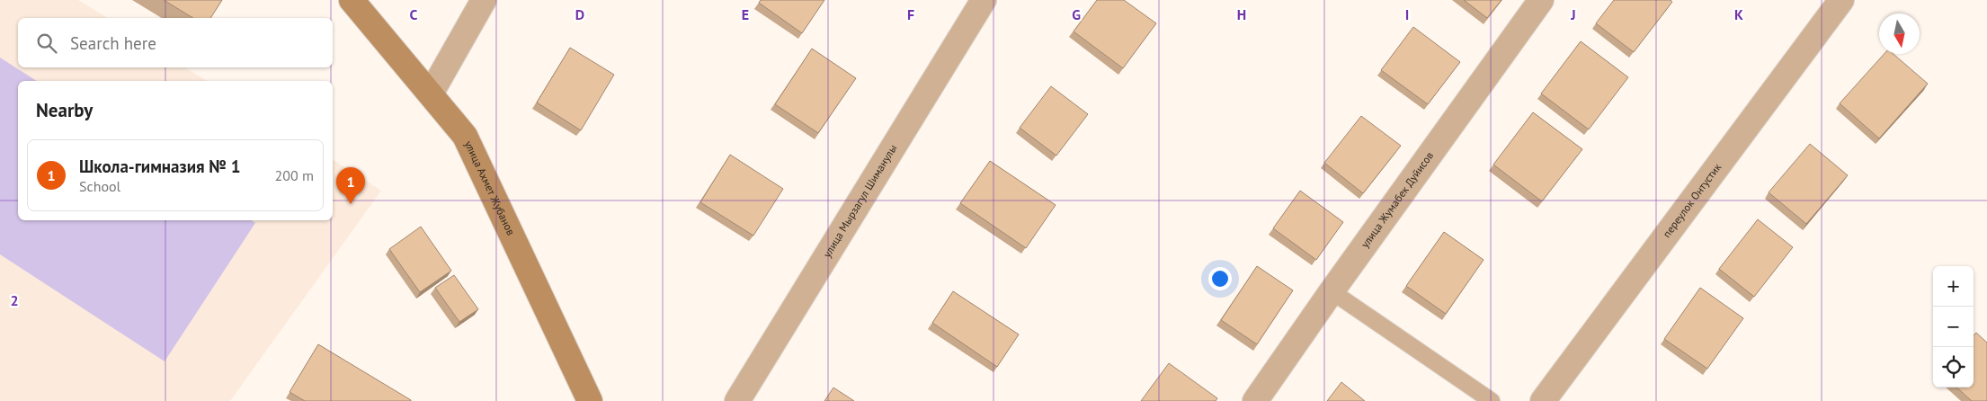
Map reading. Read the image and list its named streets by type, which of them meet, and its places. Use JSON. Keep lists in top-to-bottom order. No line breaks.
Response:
{"streets":{"main road":["улица Ахмет Жубанов"],"street":["улица Жумабек Дуйисов","улица Мырзагул Шиманулы","переулок Онтустик"]},"north":"bottom","page":{"search":"Search here","heading":"Nearby","list":[{"mark":"1","name":"Школа-гимназия № 1","note":"School","value":"200 m"}],"pins":"1","map_buttons":["+","−"]},"grid":{"columns":["C","D","E","F","G","H","I","J","K"],"rows":["2"]}}
